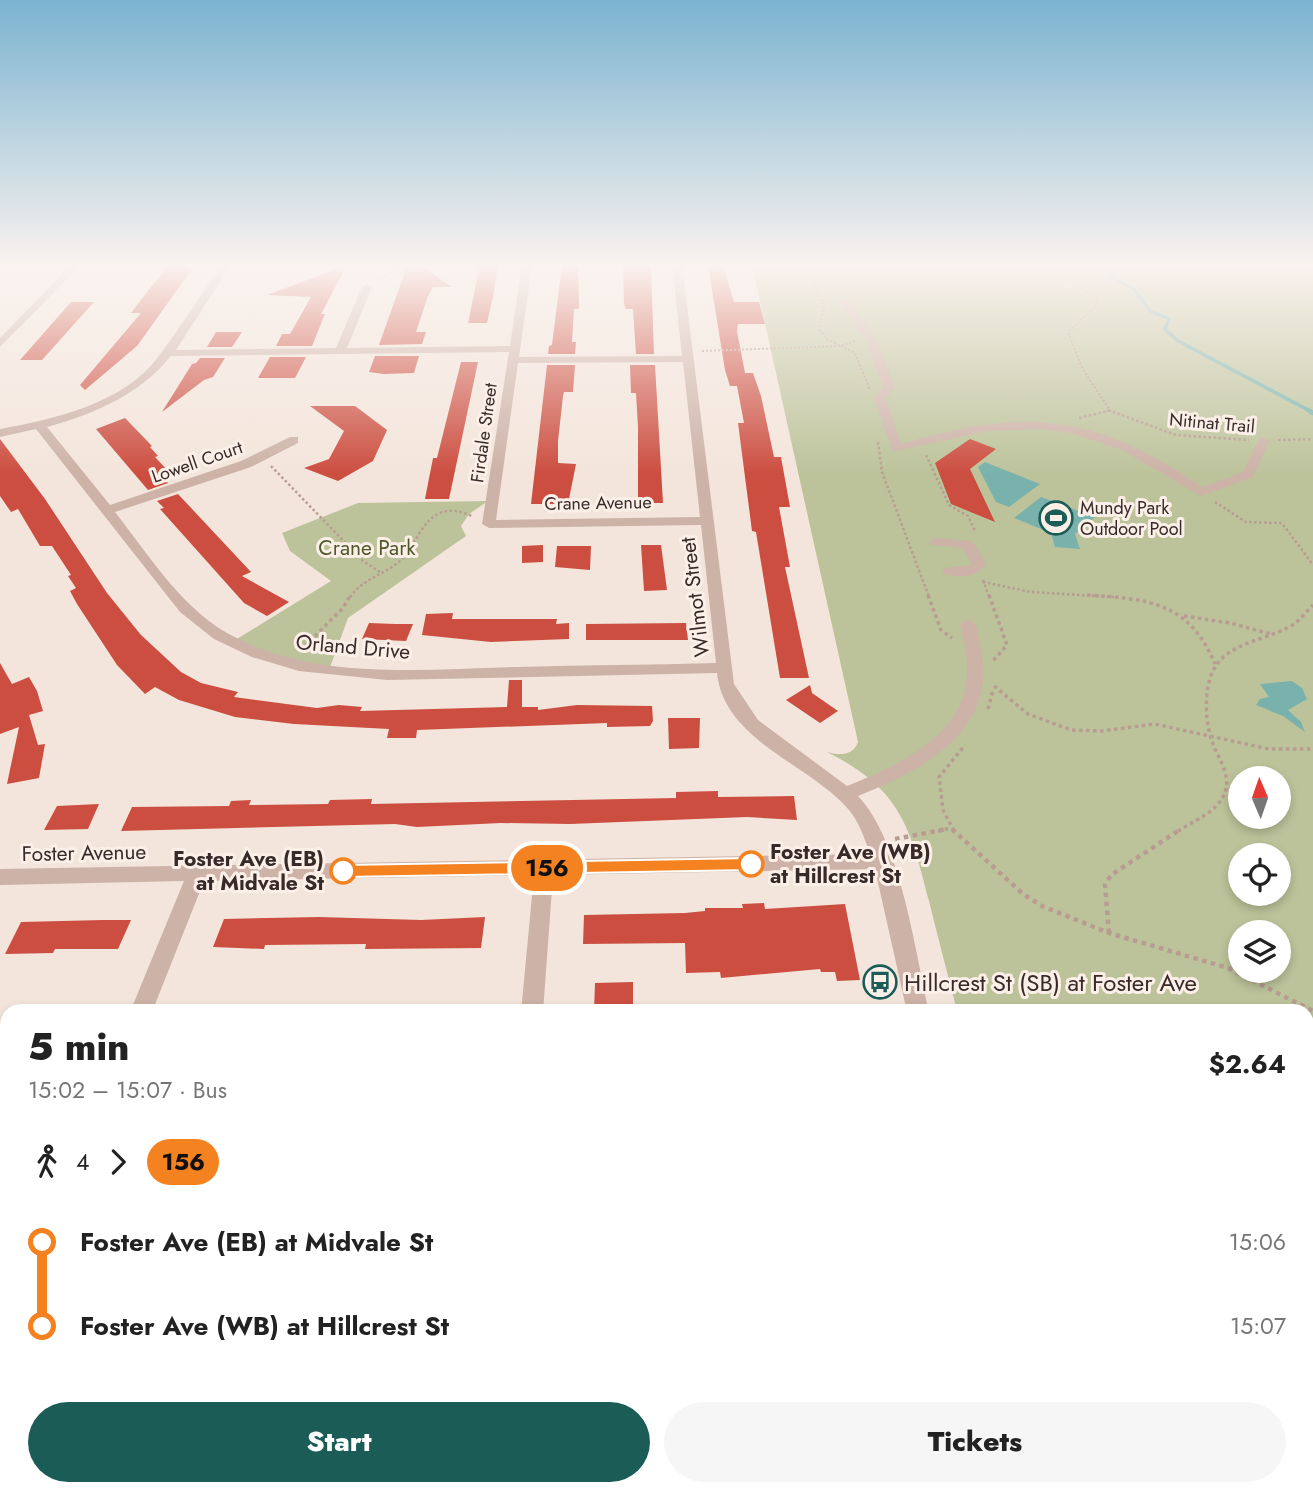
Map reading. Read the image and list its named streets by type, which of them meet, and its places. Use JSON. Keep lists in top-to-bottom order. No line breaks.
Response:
{"streets":{"street":["Firdale Street","Lowell Court","Crane Avenue","Wilmot Street","Orland Drive","Foster Avenue"],"path":["Nitinat Trail"]},"crossings":[["Firdale Street","Crane Avenue"],["Lowell Court","Orland Drive"],["Crane Avenue","Wilmot Street"],["Wilmot Street","Orland Drive"],["Wilmot Street","Foster Avenue"]],"parks":["Crane Park"],"places":{"sports":["Mundy Park Outdoor Pool"],"other":["Foster Ave (WB) at Hillcrest St","Foster Ave (EB) at Midvale St"],"bus stop":["Hillcrest St (SB) at Foster Ave"]},"lines":["bus line 156"],"north":"top","page":{"on_map":"156","heading":["5 min","15:02 – 15:07 · Bus","$2.64"],"legs":["4","156"],"list":[{"name":"Foster Ave (EB) at Midvale St","value":"15:06"},{"name":"Foster Ave (WB) at Hillcrest St","value":"15:07"}],"buttons":["Start","Tickets"]}}
